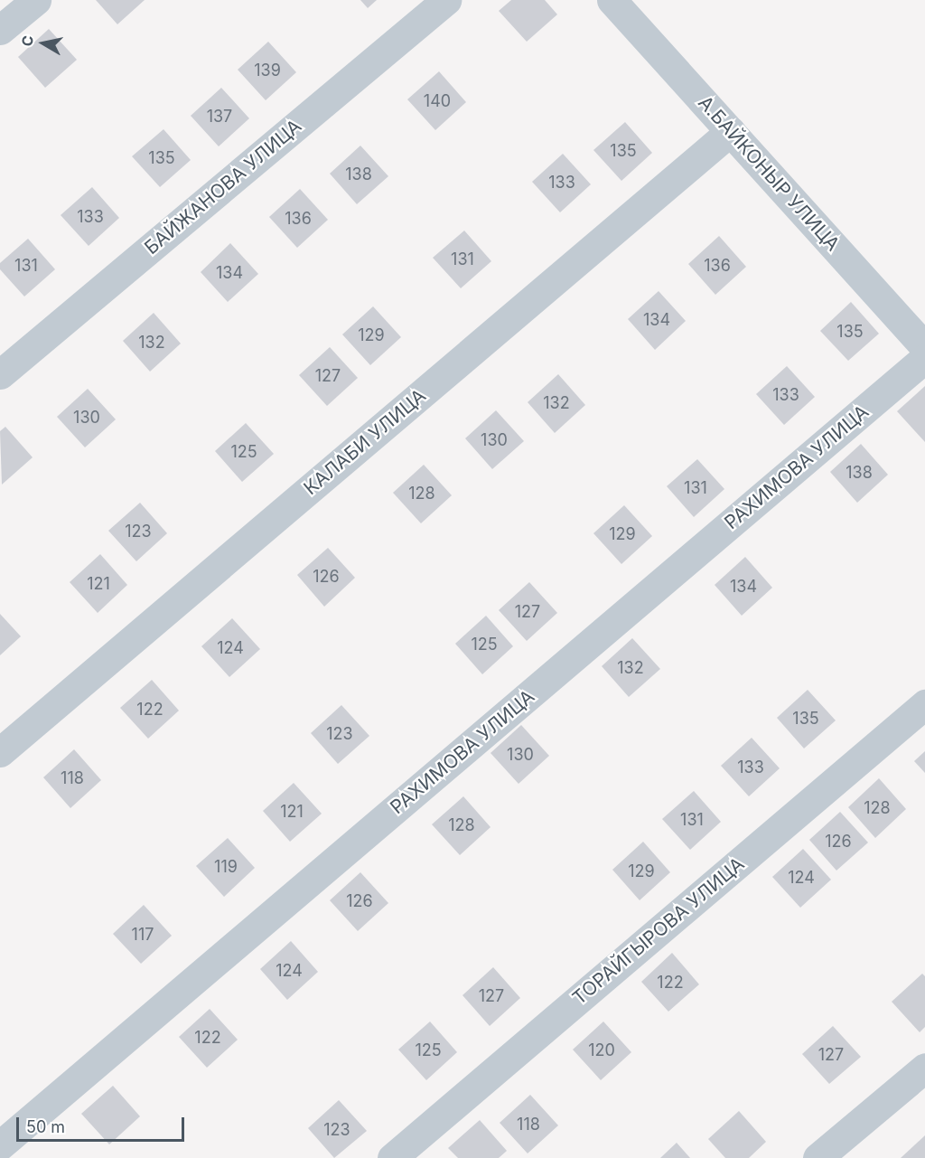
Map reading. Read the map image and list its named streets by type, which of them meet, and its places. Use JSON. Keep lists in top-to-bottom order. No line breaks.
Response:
{"streets":{"street":["А.БАЙКОНЫР УЛИЦА","БАЙЖАНОВА УЛИЦА","КАЛАБИ УЛИЦА","РАХИМОВА УЛИЦА","ТОРАЙГЫРОВА УЛИЦА"]},"crossings":[["А.БАЙКОНЫР УЛИЦА","КАЛАБИ УЛИЦА"]],"house_numbers":["139","140","137","135","135","138","133","133","136","131","131","136","134","134","135","129","132","127","133","132","130","130","125","138","131","128","123","129","126","121","134","127","125","124","132","122","135","123","130","133","118","128","121","131","128","126","119","129","124","126","117","124","122","127","122","125","120","127","118","123"],"scale_bar":"50 m","north":"left"}
